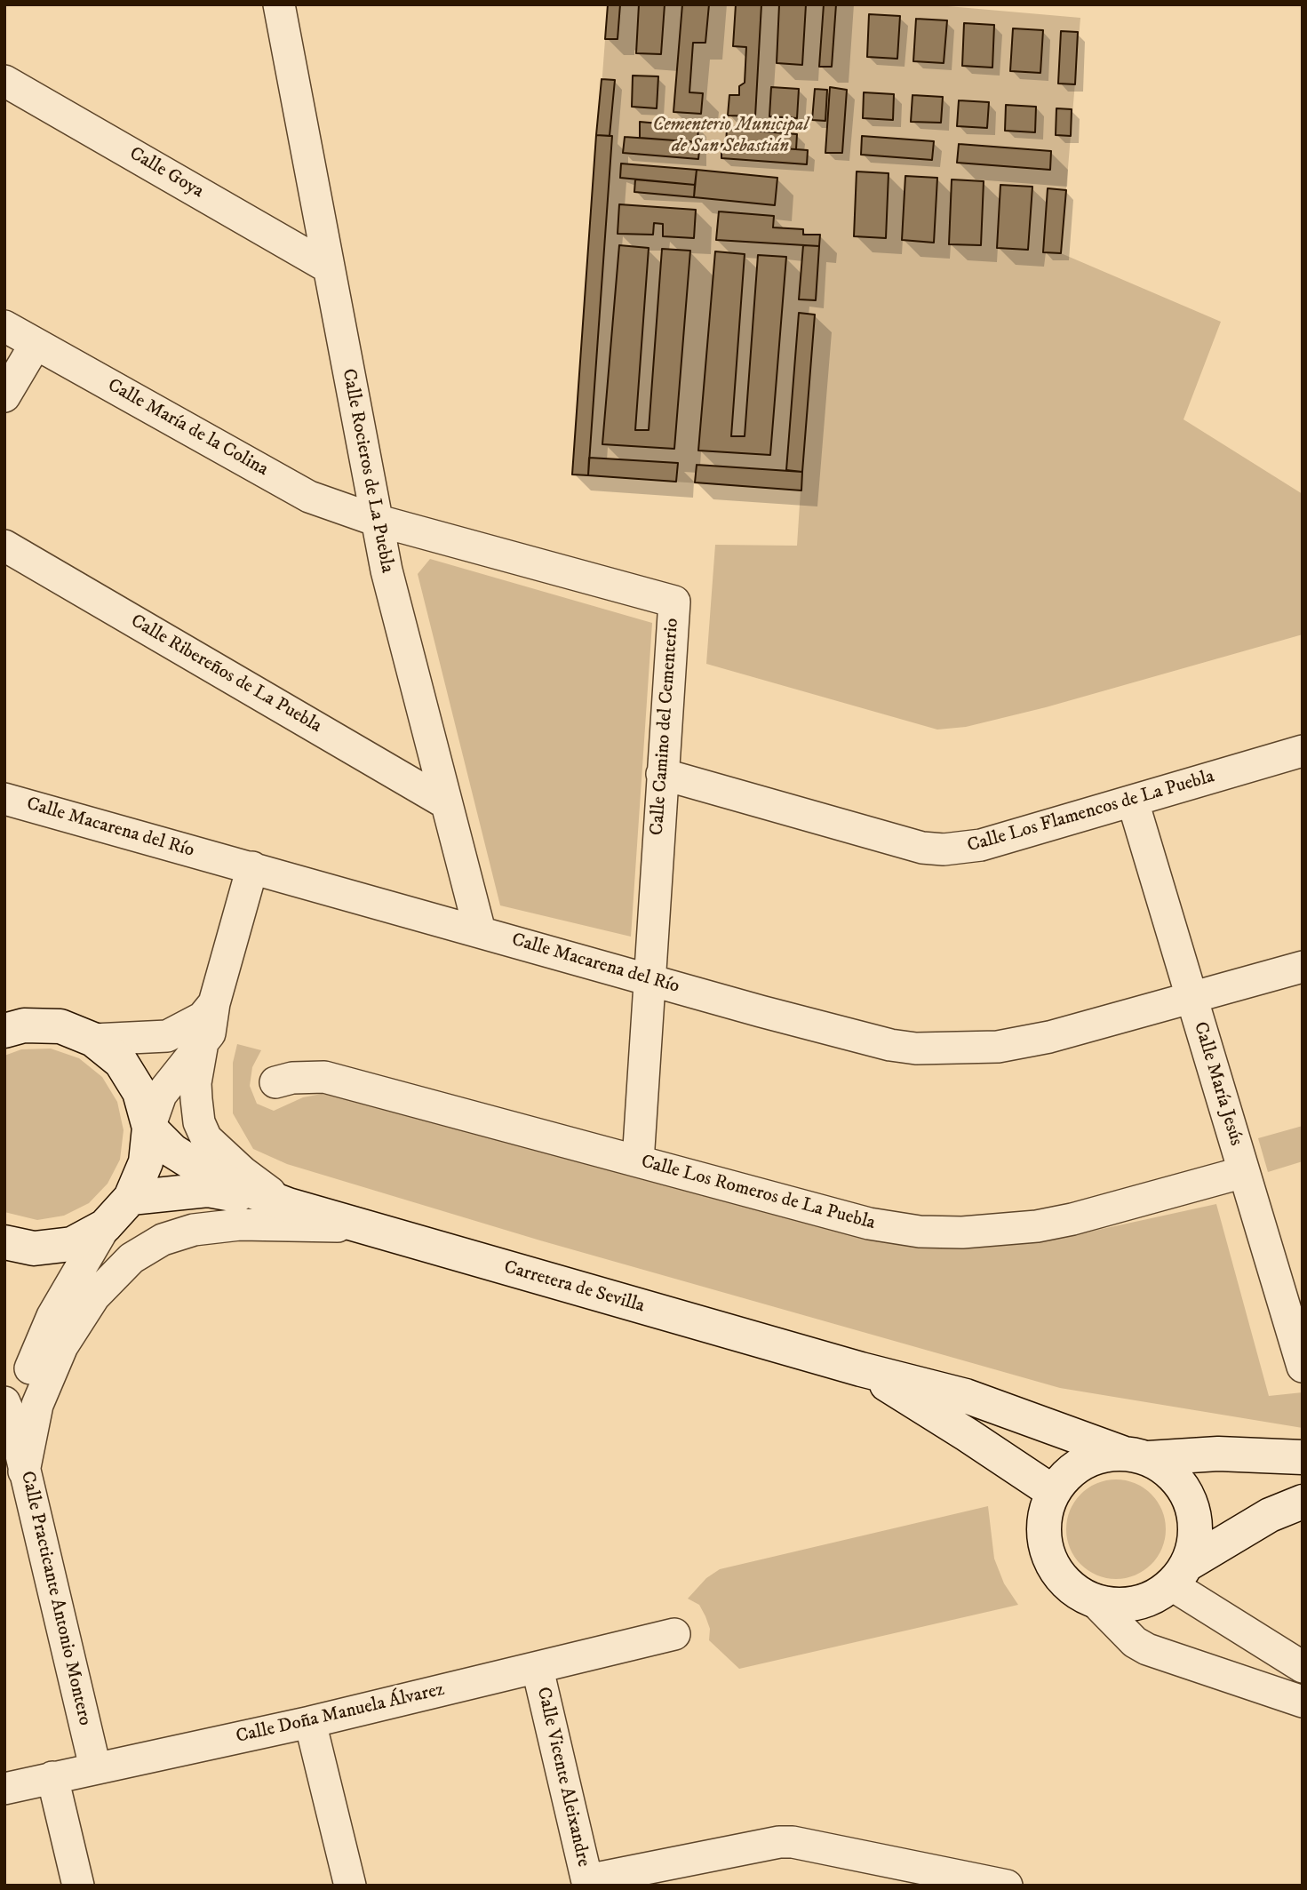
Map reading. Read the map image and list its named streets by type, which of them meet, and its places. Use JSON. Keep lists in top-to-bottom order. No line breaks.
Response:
{"streets":{"main road":["Carretera de Sevilla","Calle Practicante Antonio Montero"],"street":["Calle Goya","Calle María de la Colina","Calle Rocieros de La Puebla","Calle Ribereños de La Puebla","Calle Camino del Cementerio","Calle Los Flamencos de La Puebla","Calle Macarena del Río","Calle María Jesús","Calle Los Romeros de La Puebla","Calle Doña Manuela Álvarez","Calle Vicente Aleixandre"]},"crossings":[["Calle Goya","Calle Rocieros de La Puebla"],["Calle María de la Colina","Calle Rocieros de La Puebla"],["Calle María de la Colina","Calle Camino del Cementerio"],["Calle Rocieros de La Puebla","Calle Ribereños de La Puebla"],["Calle Rocieros de La Puebla","Calle Camino del Cementerio"],["Calle Rocieros de La Puebla","Calle Macarena del Río"],["Calle Camino del Cementerio","Calle Los Flamencos de La Puebla"],["Calle Camino del Cementerio","Calle Macarena del Río"],["Calle Camino del Cementerio","Calle Los Romeros de La Puebla"],["Calle Los Flamencos de La Puebla","Calle María Jesús"],["Calle Macarena del Río","Calle María Jesús"],["Calle María Jesús","Calle Los Romeros de La Puebla"],["Carretera de Sevilla","Calle Practicante Antonio Montero"],["Calle Practicante Antonio Montero","Calle Doña Manuela Álvarez"],["Calle Doña Manuela Álvarez","Calle Vicente Aleixandre"]],"parks":["Cementerio Municipal de San Sebastián"]}
